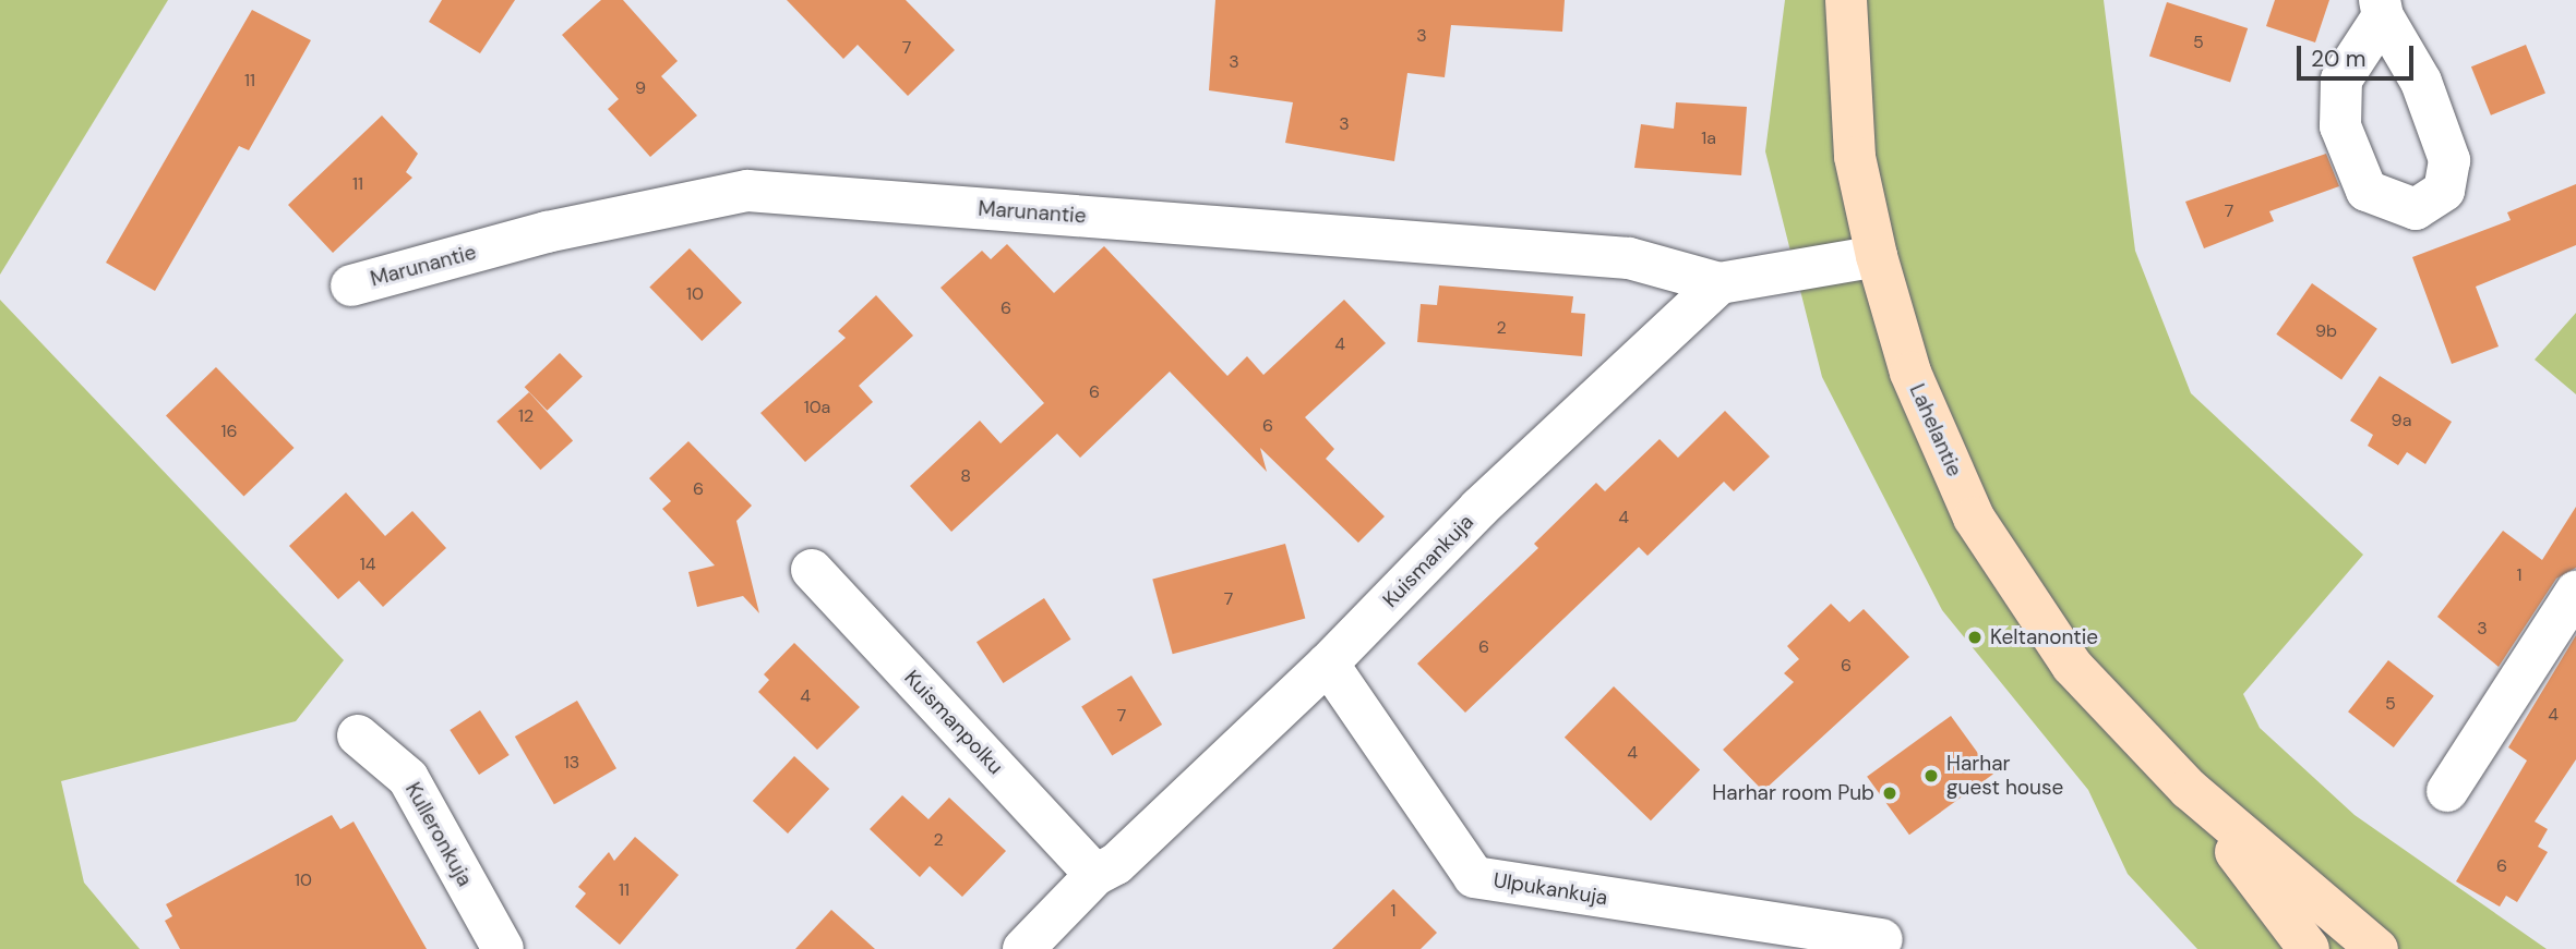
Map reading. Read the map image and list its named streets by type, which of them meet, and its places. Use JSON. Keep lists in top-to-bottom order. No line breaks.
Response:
{"streets":{"main road":["Lahelantie"],"street":["Marunantie","Kuismankuja","Kuismanpolku","Kulleronkuja","Ulpukankuja"]},"crossings":[["Marunantie","Kuismankuja"],["Kuismankuja","Kuismanpolku"],["Kuismankuja","Ulpukankuja"]],"places":["Keltanontie","Harhar guest house","Harhar room Pub"],"house_numbers":["3","5","7","3","11","9","3","1a","11","7","10","6","2","9b","4","6","10a","12","9a","6","16","8","6","4","14","1","7","3","6","6","4","5","4","7","4","13","2","6","10","11","1"],"scale_bar":"20 m"}
